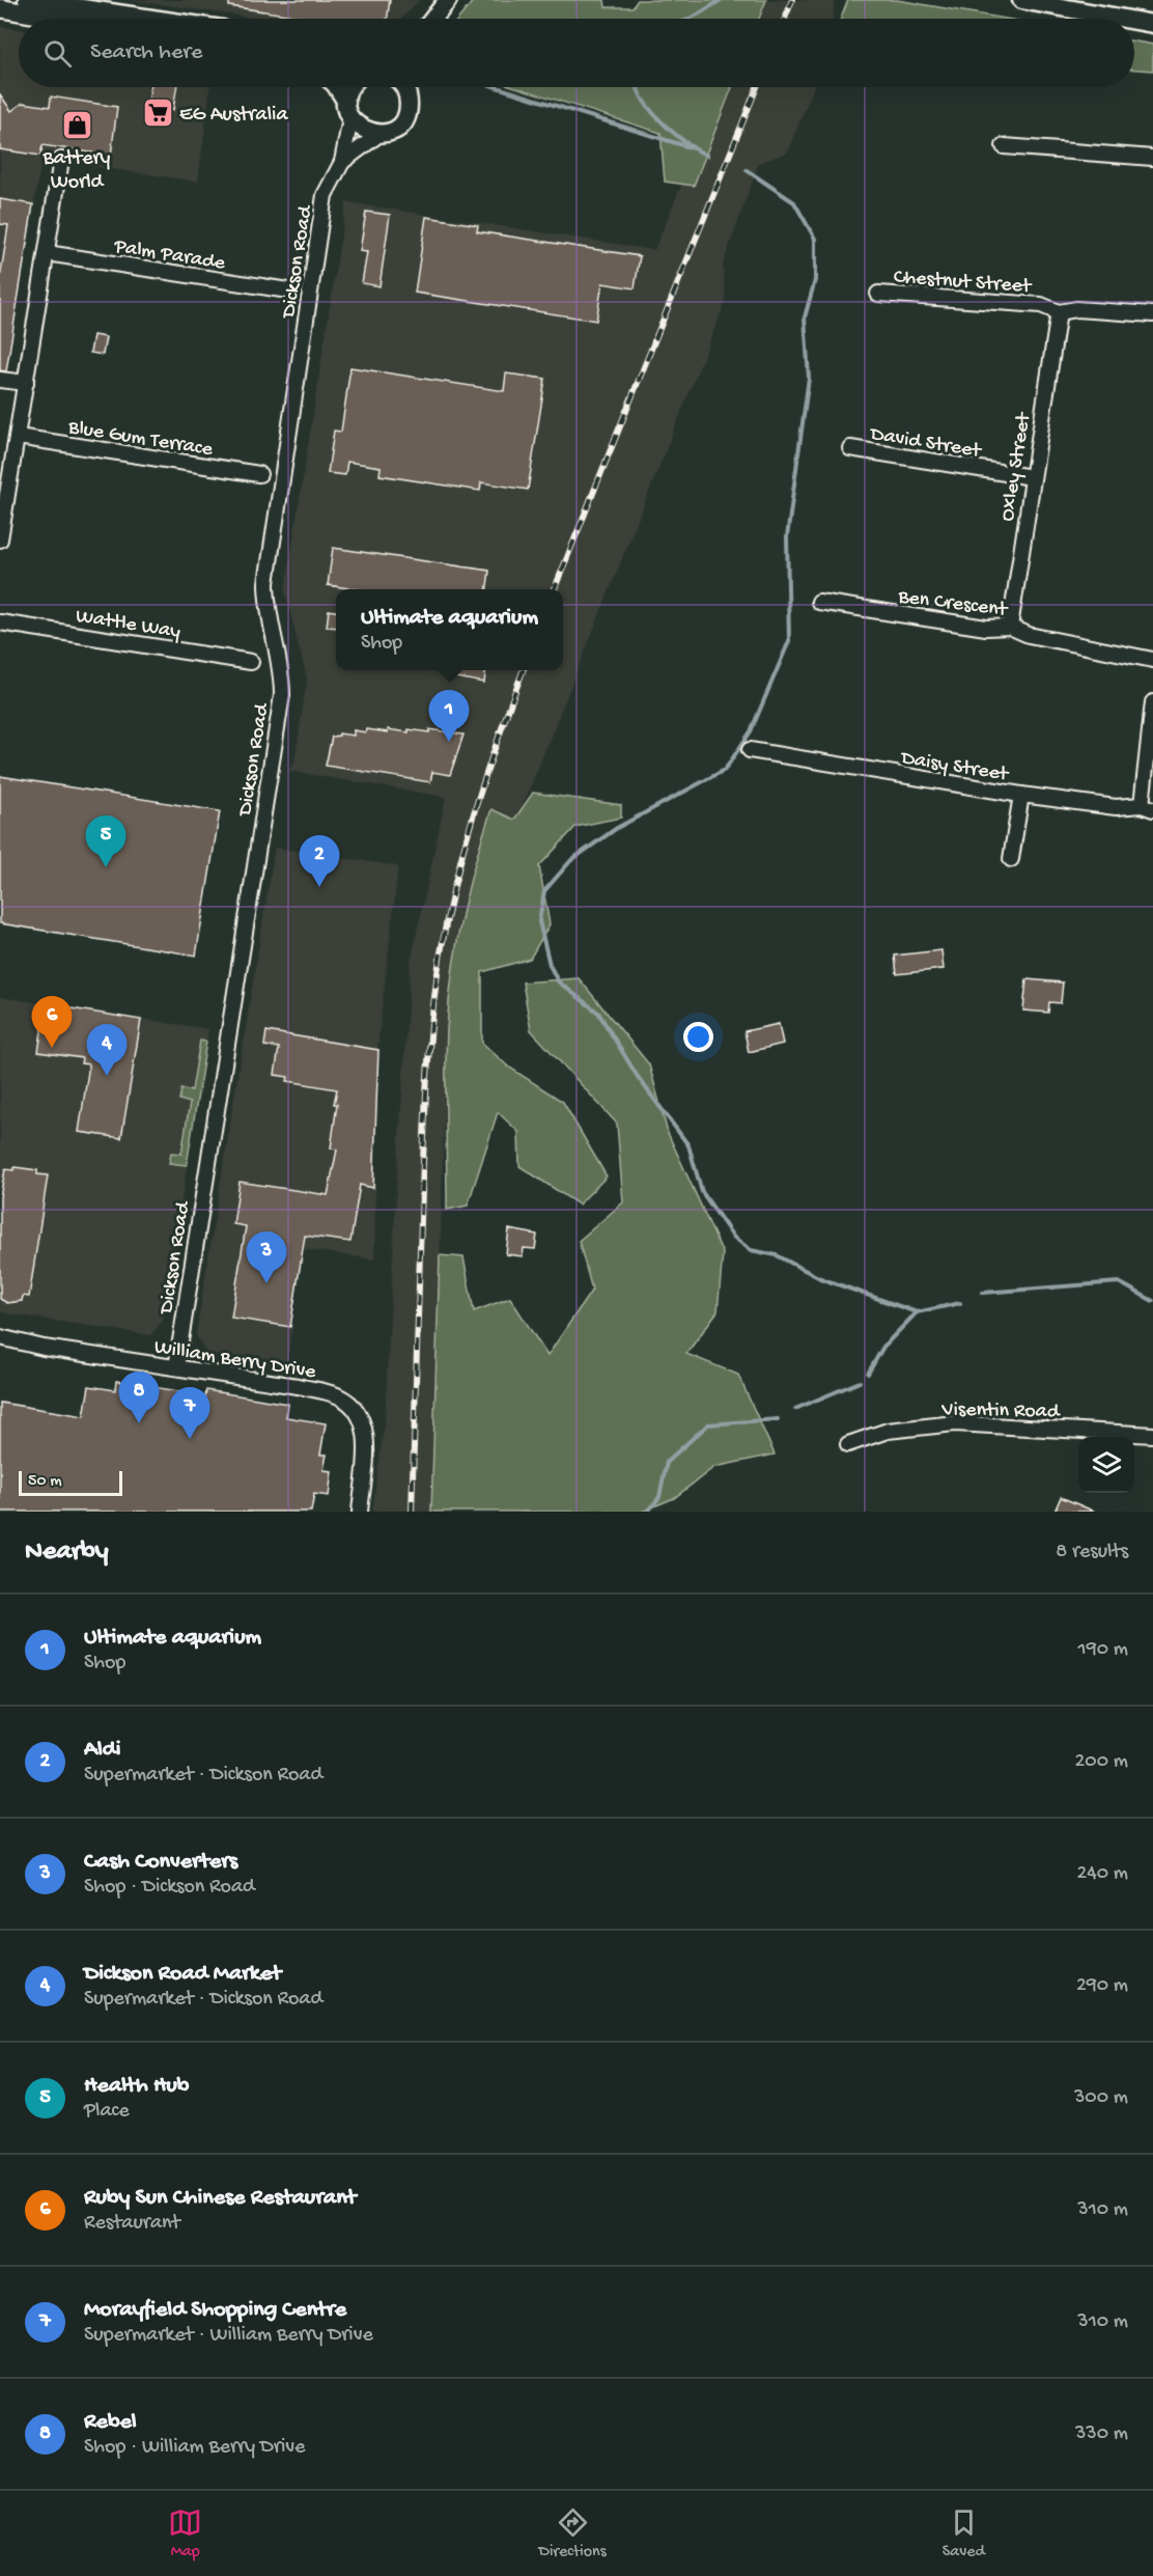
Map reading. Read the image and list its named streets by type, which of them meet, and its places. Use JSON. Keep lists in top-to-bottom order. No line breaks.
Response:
{"streets":{"street":["Palm Parade","Dickson Road","Chestnut Street","Blue Gum Terrace","David Street","Oxley Street","Ben Crescent","Wattle Way","Daisy Street","William Berry Drive","Visentin Road"]},"crossings":[["Dickson Road","William Berry Drive"],["Chestnut Street","Oxley Street"],["David Street","Oxley Street"],["Oxley Street","Ben Crescent"]],"places":{"supermarket":["EG Australia"],"shop":["Battery World"]},"scale_bar":"50 m","page":{"search":"Search here","popup":["Ultimate aquarium","Shop"],"pins":["1","5","2","6","4","3","8","7"],"scale":"50 m","heading":["Nearby","8 results"],"list":[{"mark":"1","name":"Ultimate aquarium","note":"Shop","value":"190 m"},{"mark":"2","name":"Aldi","note":"Supermarket · Dickson Road","value":"200 m"},{"mark":"3","name":"Cash Converters","note":"Shop · Dickson Road","value":"240 m"},{"mark":"4","name":"Dickson Road Market","note":"Supermarket · Dickson Road","value":"290 m"},{"mark":"5","name":"Health Hub","note":"Place","value":"300 m"},{"mark":"6","name":"Ruby Sun Chinese Restaurant","note":"Restaurant","value":"310 m"},{"mark":"7","name":"Morayfield Shopping Centre","note":"Supermarket · William Berry Drive","value":"310 m"},{"mark":"8","name":"Rebel","note":"Shop · William Berry Drive","value":"330 m"}],"nav":["Map","Directions","Saved"]}}
